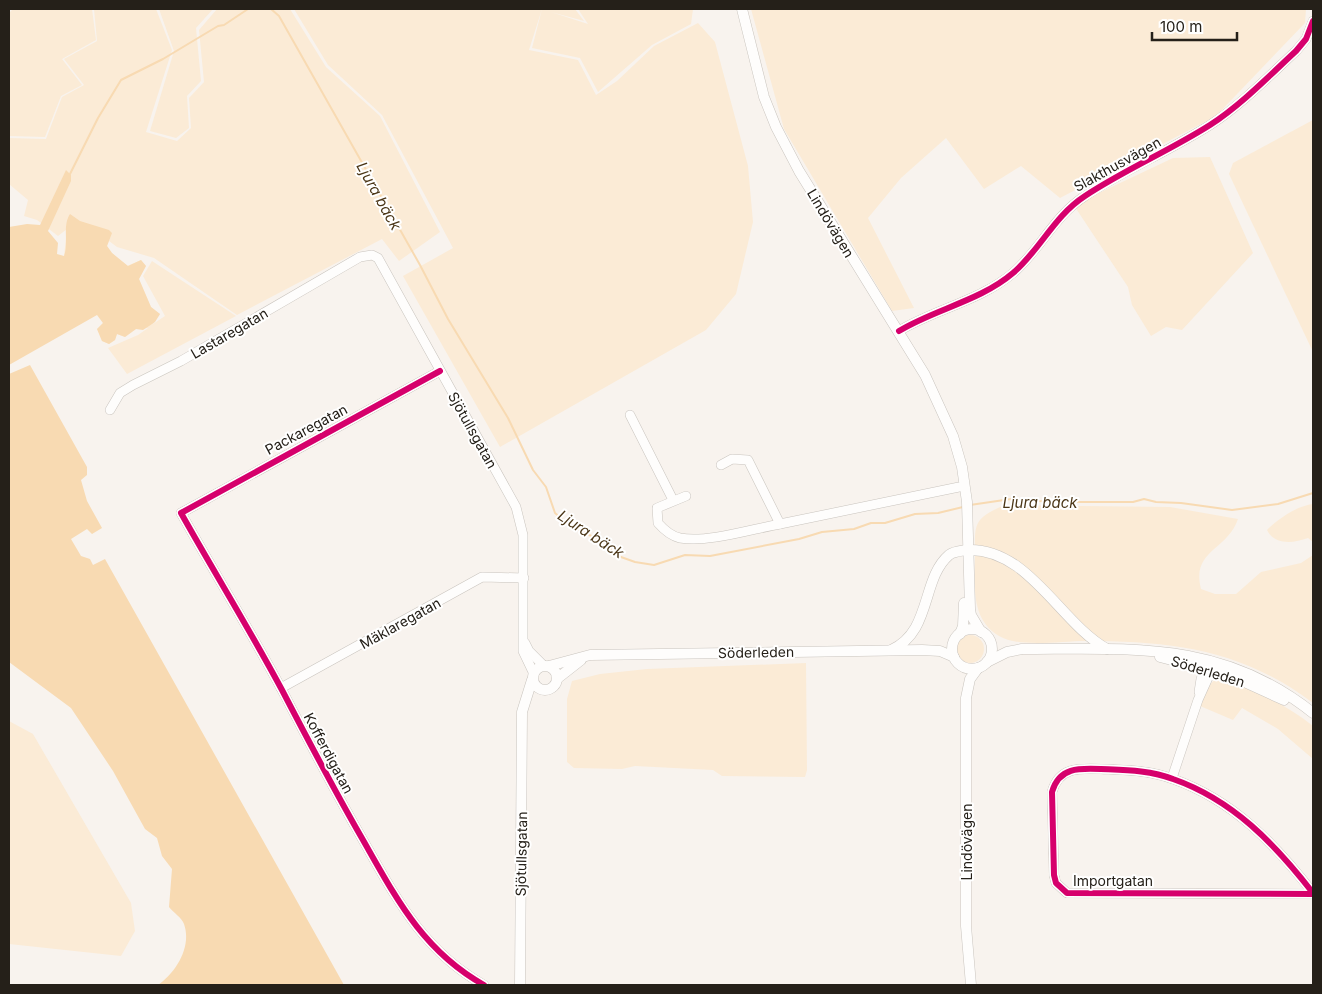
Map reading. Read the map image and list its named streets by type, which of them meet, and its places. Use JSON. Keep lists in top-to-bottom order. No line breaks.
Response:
{"streets":{"main road":["Lindövägen","Sjötullsgatan","Söderleden"],"street":["Slakthusvägen","Lastaregatan","Packaregatan","Mäklaregatan","Kofferdigatan","Importgatan"]},"crossings":[["Slakthusvägen","Lindövägen"],["Lindövägen","Söderleden"],["Lastaregatan","Sjötullsgatan"],["Packaregatan","Sjötullsgatan"],["Packaregatan","Kofferdigatan"],["Sjötullsgatan","Mäklaregatan"],["Sjötullsgatan","Söderleden"],["Mäklaregatan","Kofferdigatan"]],"water":["Ljura bäck"],"scale_bar":"100 m"}
